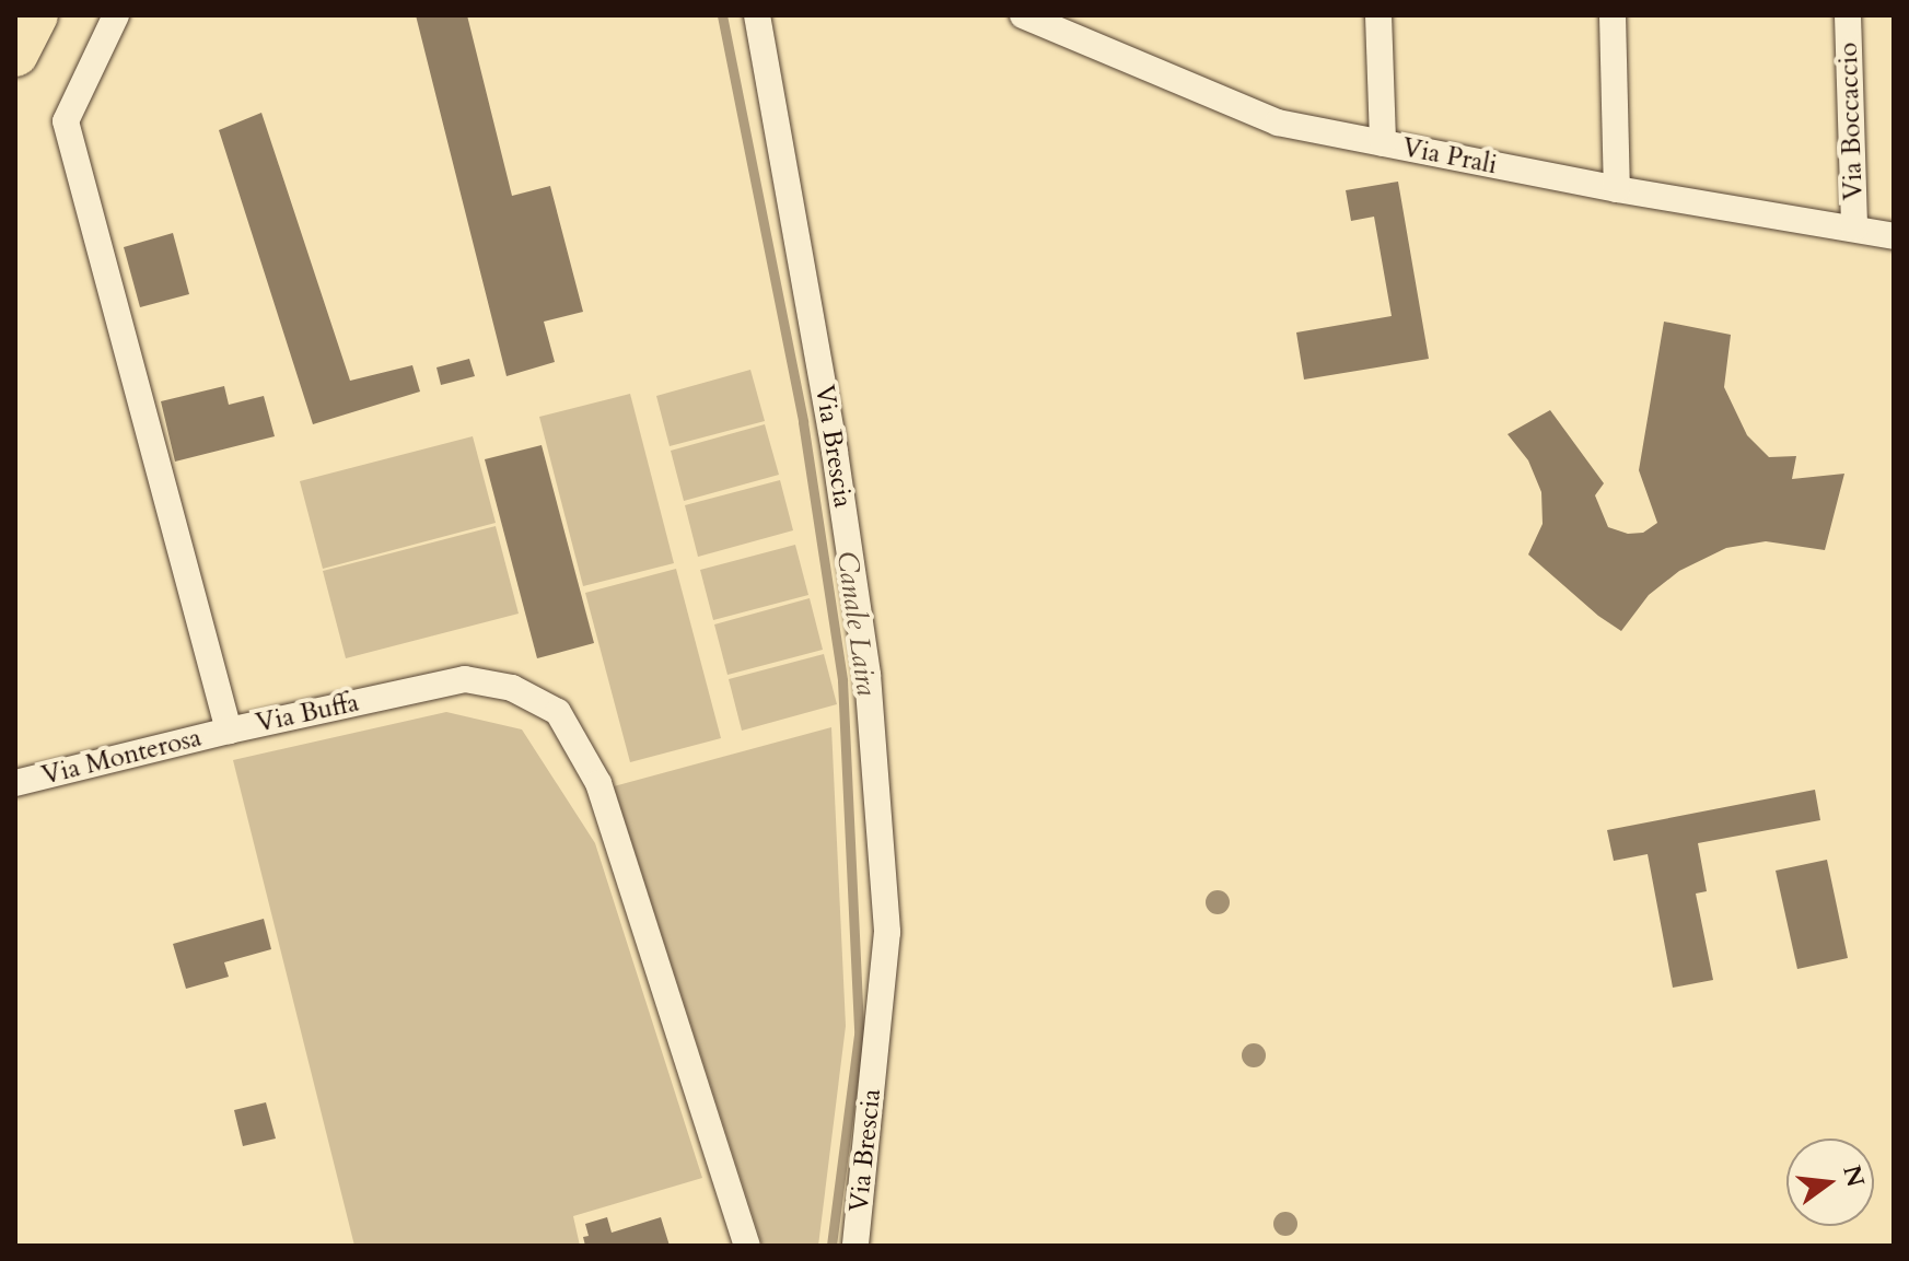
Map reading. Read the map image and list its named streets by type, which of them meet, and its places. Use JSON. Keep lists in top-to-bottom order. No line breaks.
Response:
{"streets":{"street":["Via Boccaccio","Via Prali","Via Brescia","Via Buffa","Via Monterosa"]},"crossings":[["Via Boccaccio","Via Prali"],["Via Buffa","Via Monterosa"]],"water":["Canale Laira"],"north":"right"}
